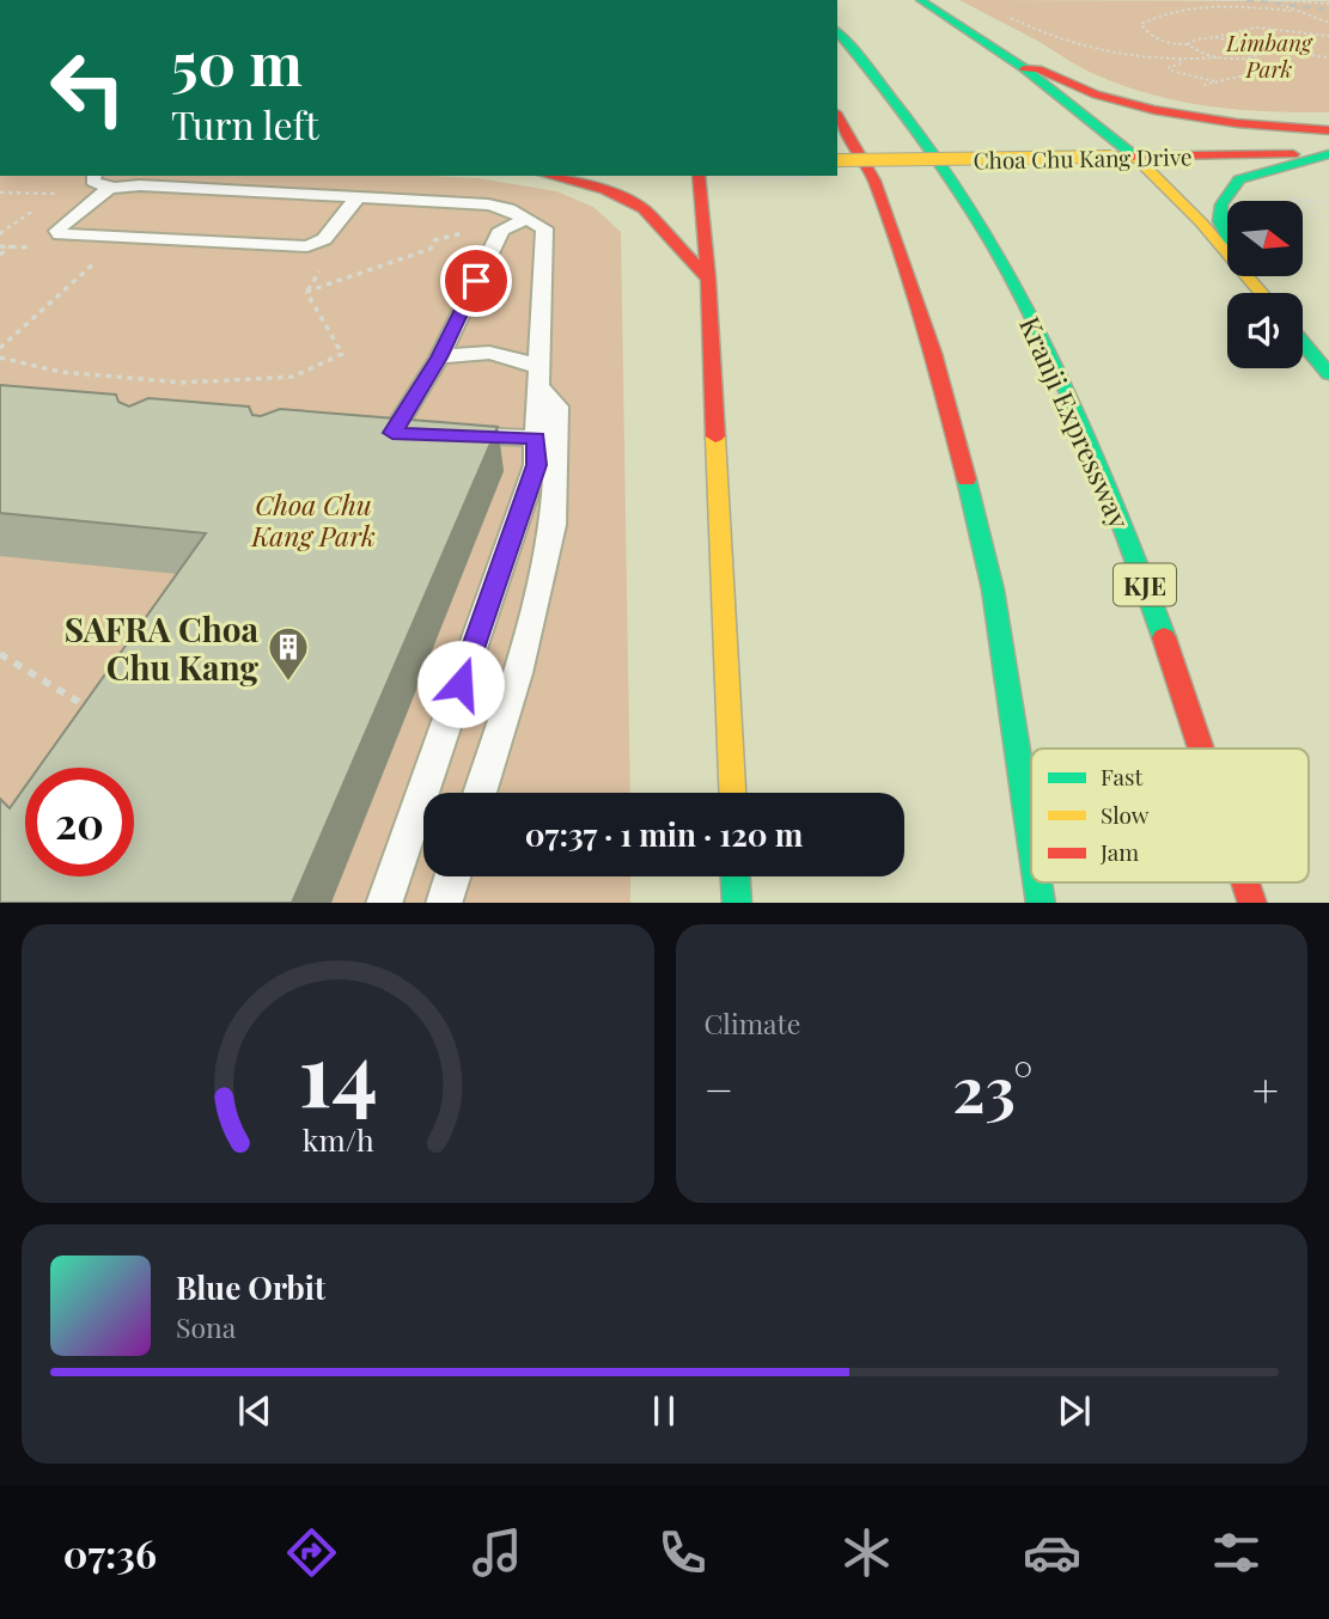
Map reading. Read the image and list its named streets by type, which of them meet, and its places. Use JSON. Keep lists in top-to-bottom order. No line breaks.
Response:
{"streets":{"main road":["Choa Chu Kang Drive","Kranji Expressway","KJE"]},"parks":["Limbang Park","Choa Chu Kang Park"],"places":{"building":["SAFRA Choa Chu Kang"]},"legend":["Fast","Slow","Jam"],"north":"right","page":{"turn":["50 m","Turn left"],"limit":"20","trip":"07:37 · 1 min · 120 m","tile":"Climate","heat":["−","23°","+"],"song":["Blue Orbit","Sona"],"tabs":"07:36","gauge":["14","km/h"]}}
